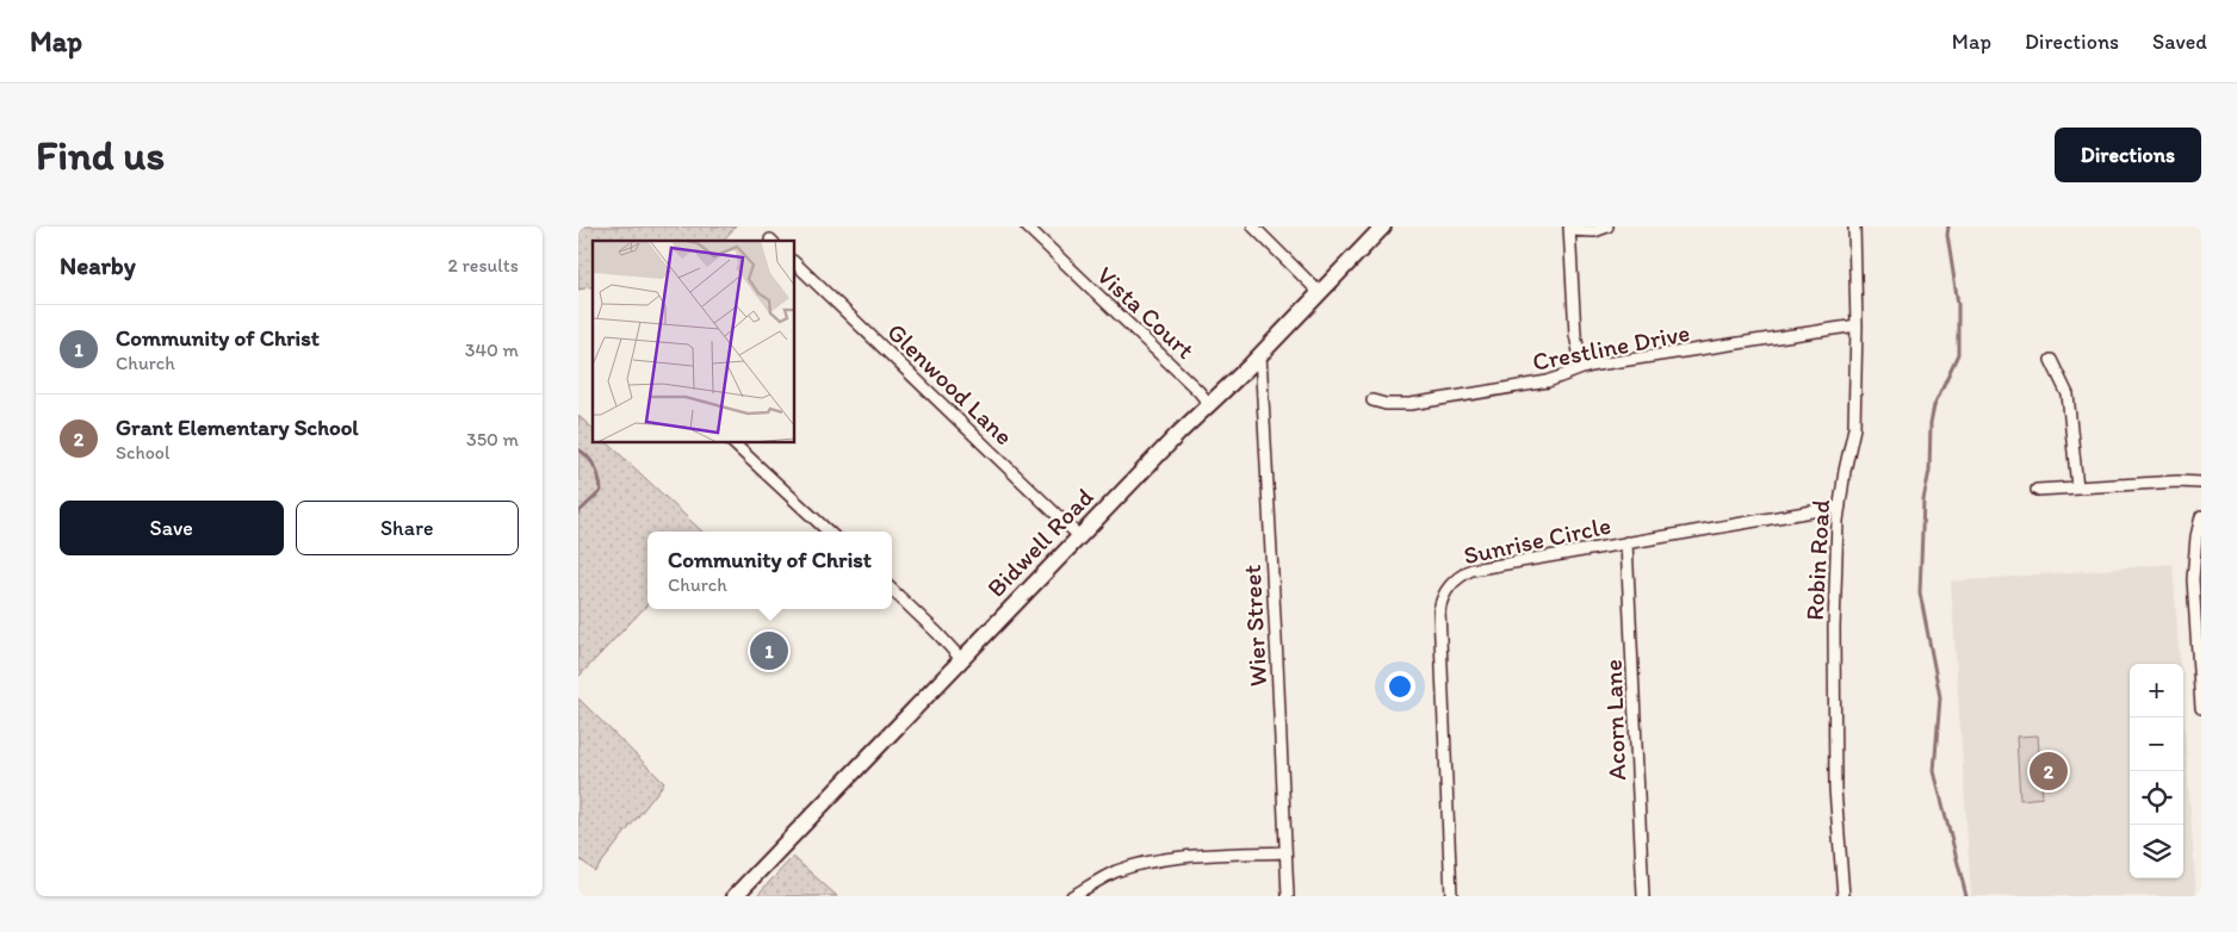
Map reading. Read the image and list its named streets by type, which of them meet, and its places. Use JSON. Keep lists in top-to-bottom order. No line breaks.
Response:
{"streets":{"street":["Vista Court","Crestline Drive","Glenwood Lane","Sunrise Circle","Bidwell Road","Robin Road","Wier Street","Acorn Lane"]},"crossings":[["Vista Court","Bidwell Road"],["Crestline Drive","Robin Road"],["Glenwood Lane","Bidwell Road"],["Sunrise Circle","Robin Road"],["Sunrise Circle","Acorn Lane"],["Bidwell Road","Wier Street"]],"page":{"header":"Map","nav":["Map","Directions","Saved"],"buttons":["Directions",["Save","Share"]],"title":"Find us","heading":["Nearby","2 results"],"list":[{"mark":"1","name":"Community of Christ","note":"Church","value":"340 m"},{"mark":"2","name":"Grant Elementary School","note":"School","value":"350 m"}],"popup":["Community of Christ","Church"],"pins":["1","2"],"map_buttons":["+","−"]}}
